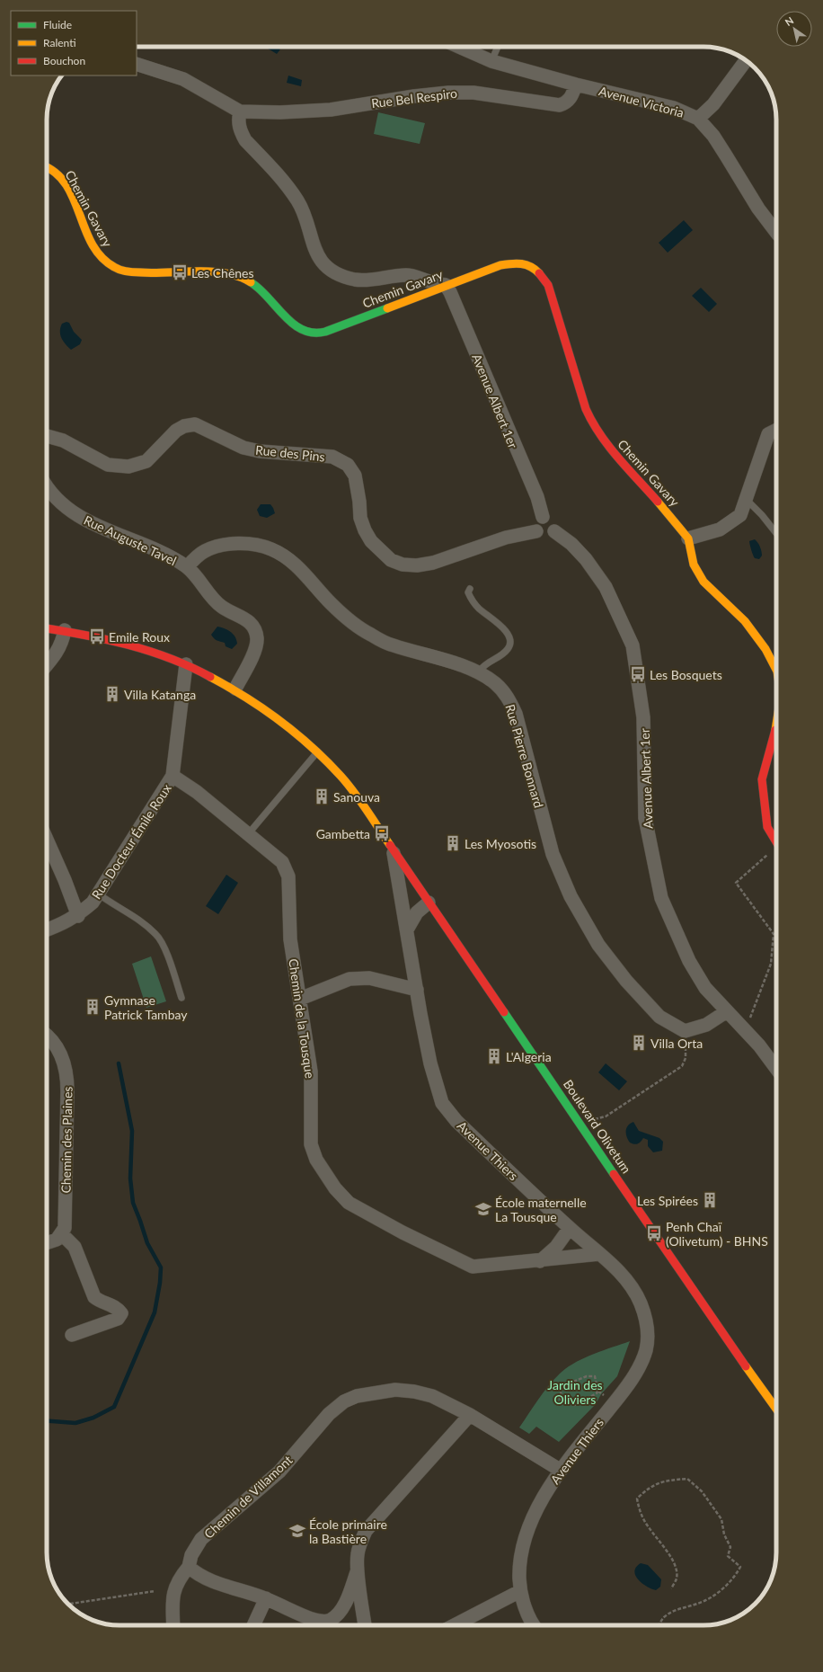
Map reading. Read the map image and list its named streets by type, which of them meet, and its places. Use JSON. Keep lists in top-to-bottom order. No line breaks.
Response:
{"streets":{"street":["Rue Bel Respiro","Avenue Victoria","Chemin Gavary","Avenue Albert 1er","Rue des Pins","Rue Auguste Tavel","Rue Pierre Bonnard","Rue Docteur Émile Roux","Chemin de la Tousque","Boulevard Olivetum","Chemin des Plaines","Avenue Thiers","Chemin de Villamont"]},"crossings":[["Rue Bel Respiro","Avenue Victoria"],["Chemin Gavary","Avenue Albert 1er"],["Avenue Albert 1er","Rue des Pins"],["Rue Auguste Tavel","Rue Pierre Bonnard"],["Rue Auguste Tavel","Boulevard Olivetum"],["Rue Docteur Émile Roux","Chemin de la Tousque"],["Rue Docteur Émile Roux","Boulevard Olivetum"],["Chemin de la Tousque","Avenue Thiers"],["Boulevard Olivetum","Avenue Thiers"],["Avenue Thiers","Chemin de Villamont"]],"parks":["Jardin des Oliviers"],"places":{"bus stop":["Les Chênes","Emile Roux","Les Bosquets","Gambetta","Penh Chaï (Olivetum) - BHNS"],"building":["Villa Katanga","Sanouva","Les Myosotis","Gymnase Patrick Tambay","Villa Orta","L'Algeria","Les Spirées"],"school or university":["École maternelle La Tousque","École primaire la Bastière"]},"legend":["Fluide","Ralenti","Bouchon"],"north":"top left"}
